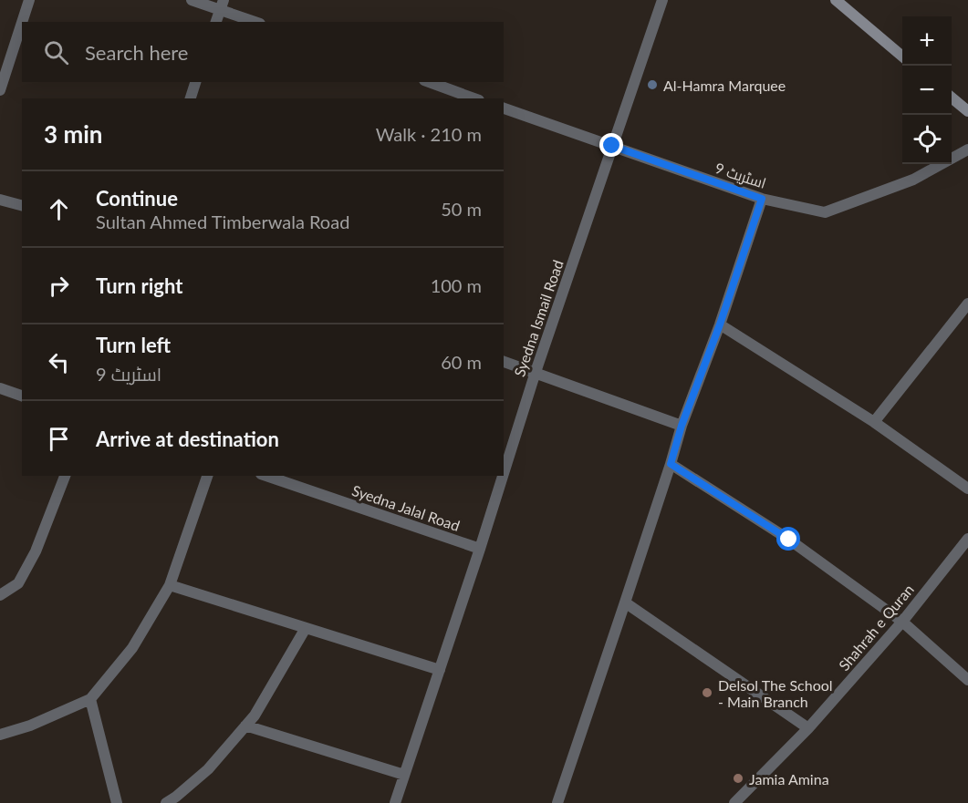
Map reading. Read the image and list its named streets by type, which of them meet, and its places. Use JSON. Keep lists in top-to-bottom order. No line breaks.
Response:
{"streets":{"street":["اسٹریٹ 9","Syedna Ismail Road","Syedna Jalal Road","Shahrah e Quran"]},"crossings":[["اسٹریٹ 9","Syedna Ismail Road"],["Syedna Ismail Road","Syedna Jalal Road"]],"places":["Al-Hamra Marquee","Delsol The School - Main Branch","Jamia Amina"],"page":{"map_buttons":["+","−"],"search":"Search here","heading":["3 min","Walk · 210 m"],"list":[["Continue","Sultan Ahmed Timberwala Road","50 m"],["Turn right","100 m"],["Turn left","اسٹریٹ 9","60 m"],"Arrive at destination"]}}
